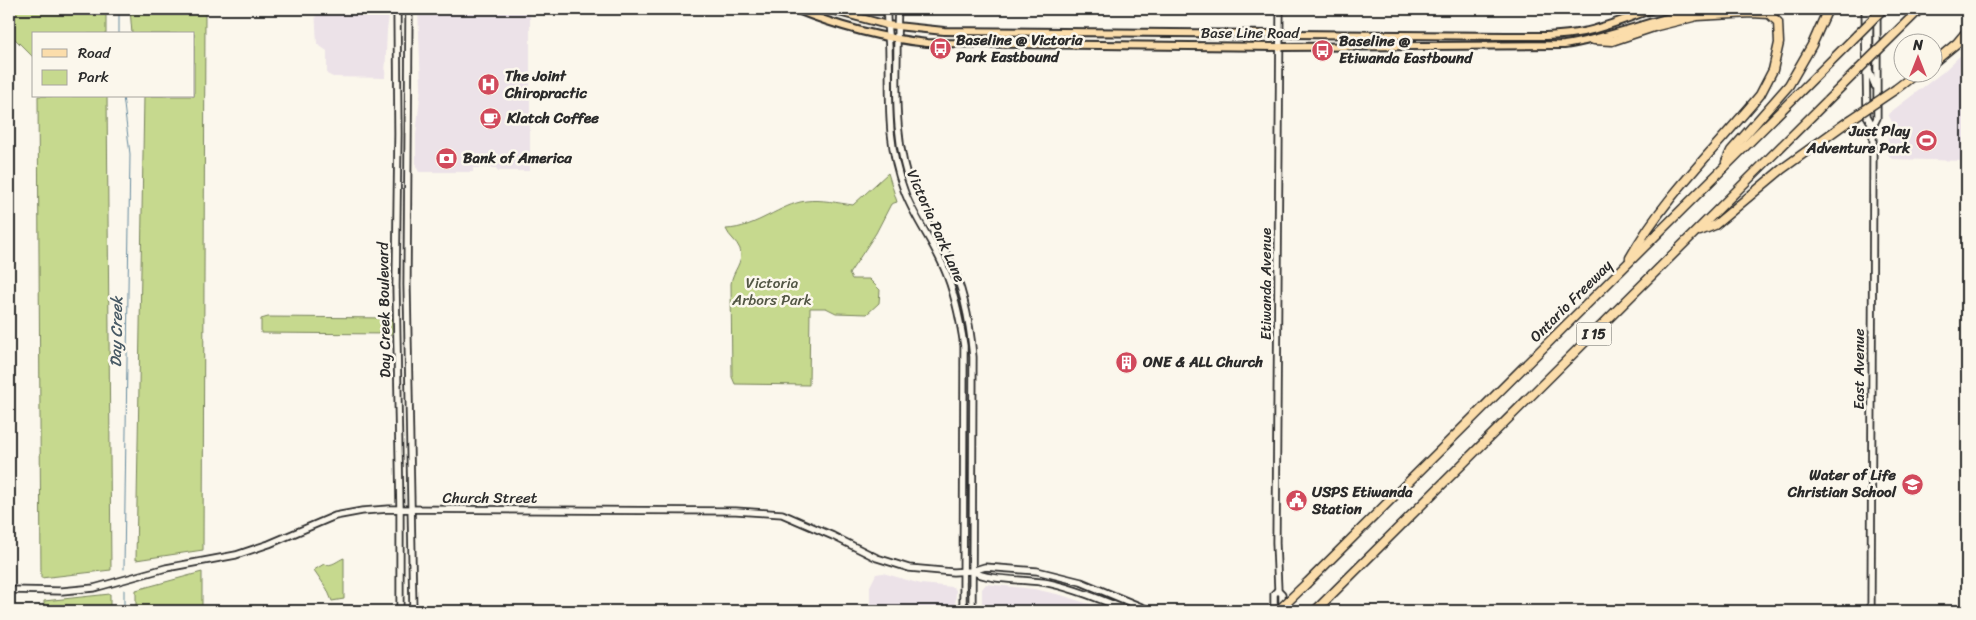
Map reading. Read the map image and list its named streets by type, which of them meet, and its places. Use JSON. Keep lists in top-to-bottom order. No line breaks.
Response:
{"streets":{"highway":["Ontario Freeway","I 15"],"main road":["Base Line Road","Victoria Park Lane","Etiwanda Avenue","Day Creek Boulevard","East Avenue","Church Street"]},"crossings":[["Base Line Road","Victoria Park Lane"],["Base Line Road","Etiwanda Avenue"],["Victoria Park Lane","Church Street"],["Etiwanda Avenue","Ontario Freeway"],["Day Creek Boulevard","Church Street"]],"water":["Day Creek"],"parks":["Victoria Arbors Park"],"places":{"bus stop":["Baseline @ Victoria Park Eastbound","Baseline @ Etiwanda Eastbound"],"hospital":["The Joint Chiropractic"],"cafe":["Klatch Coffee"],"sports":["Just Play Adventure Park"],"bank":["Bank of America"],"building":["ONE & ALL Church"],"school or university":["Water of Life Christian School"],"public building":["USPS Etiwanda Station"]},"legend":["Road","Park"],"north":"top"}
